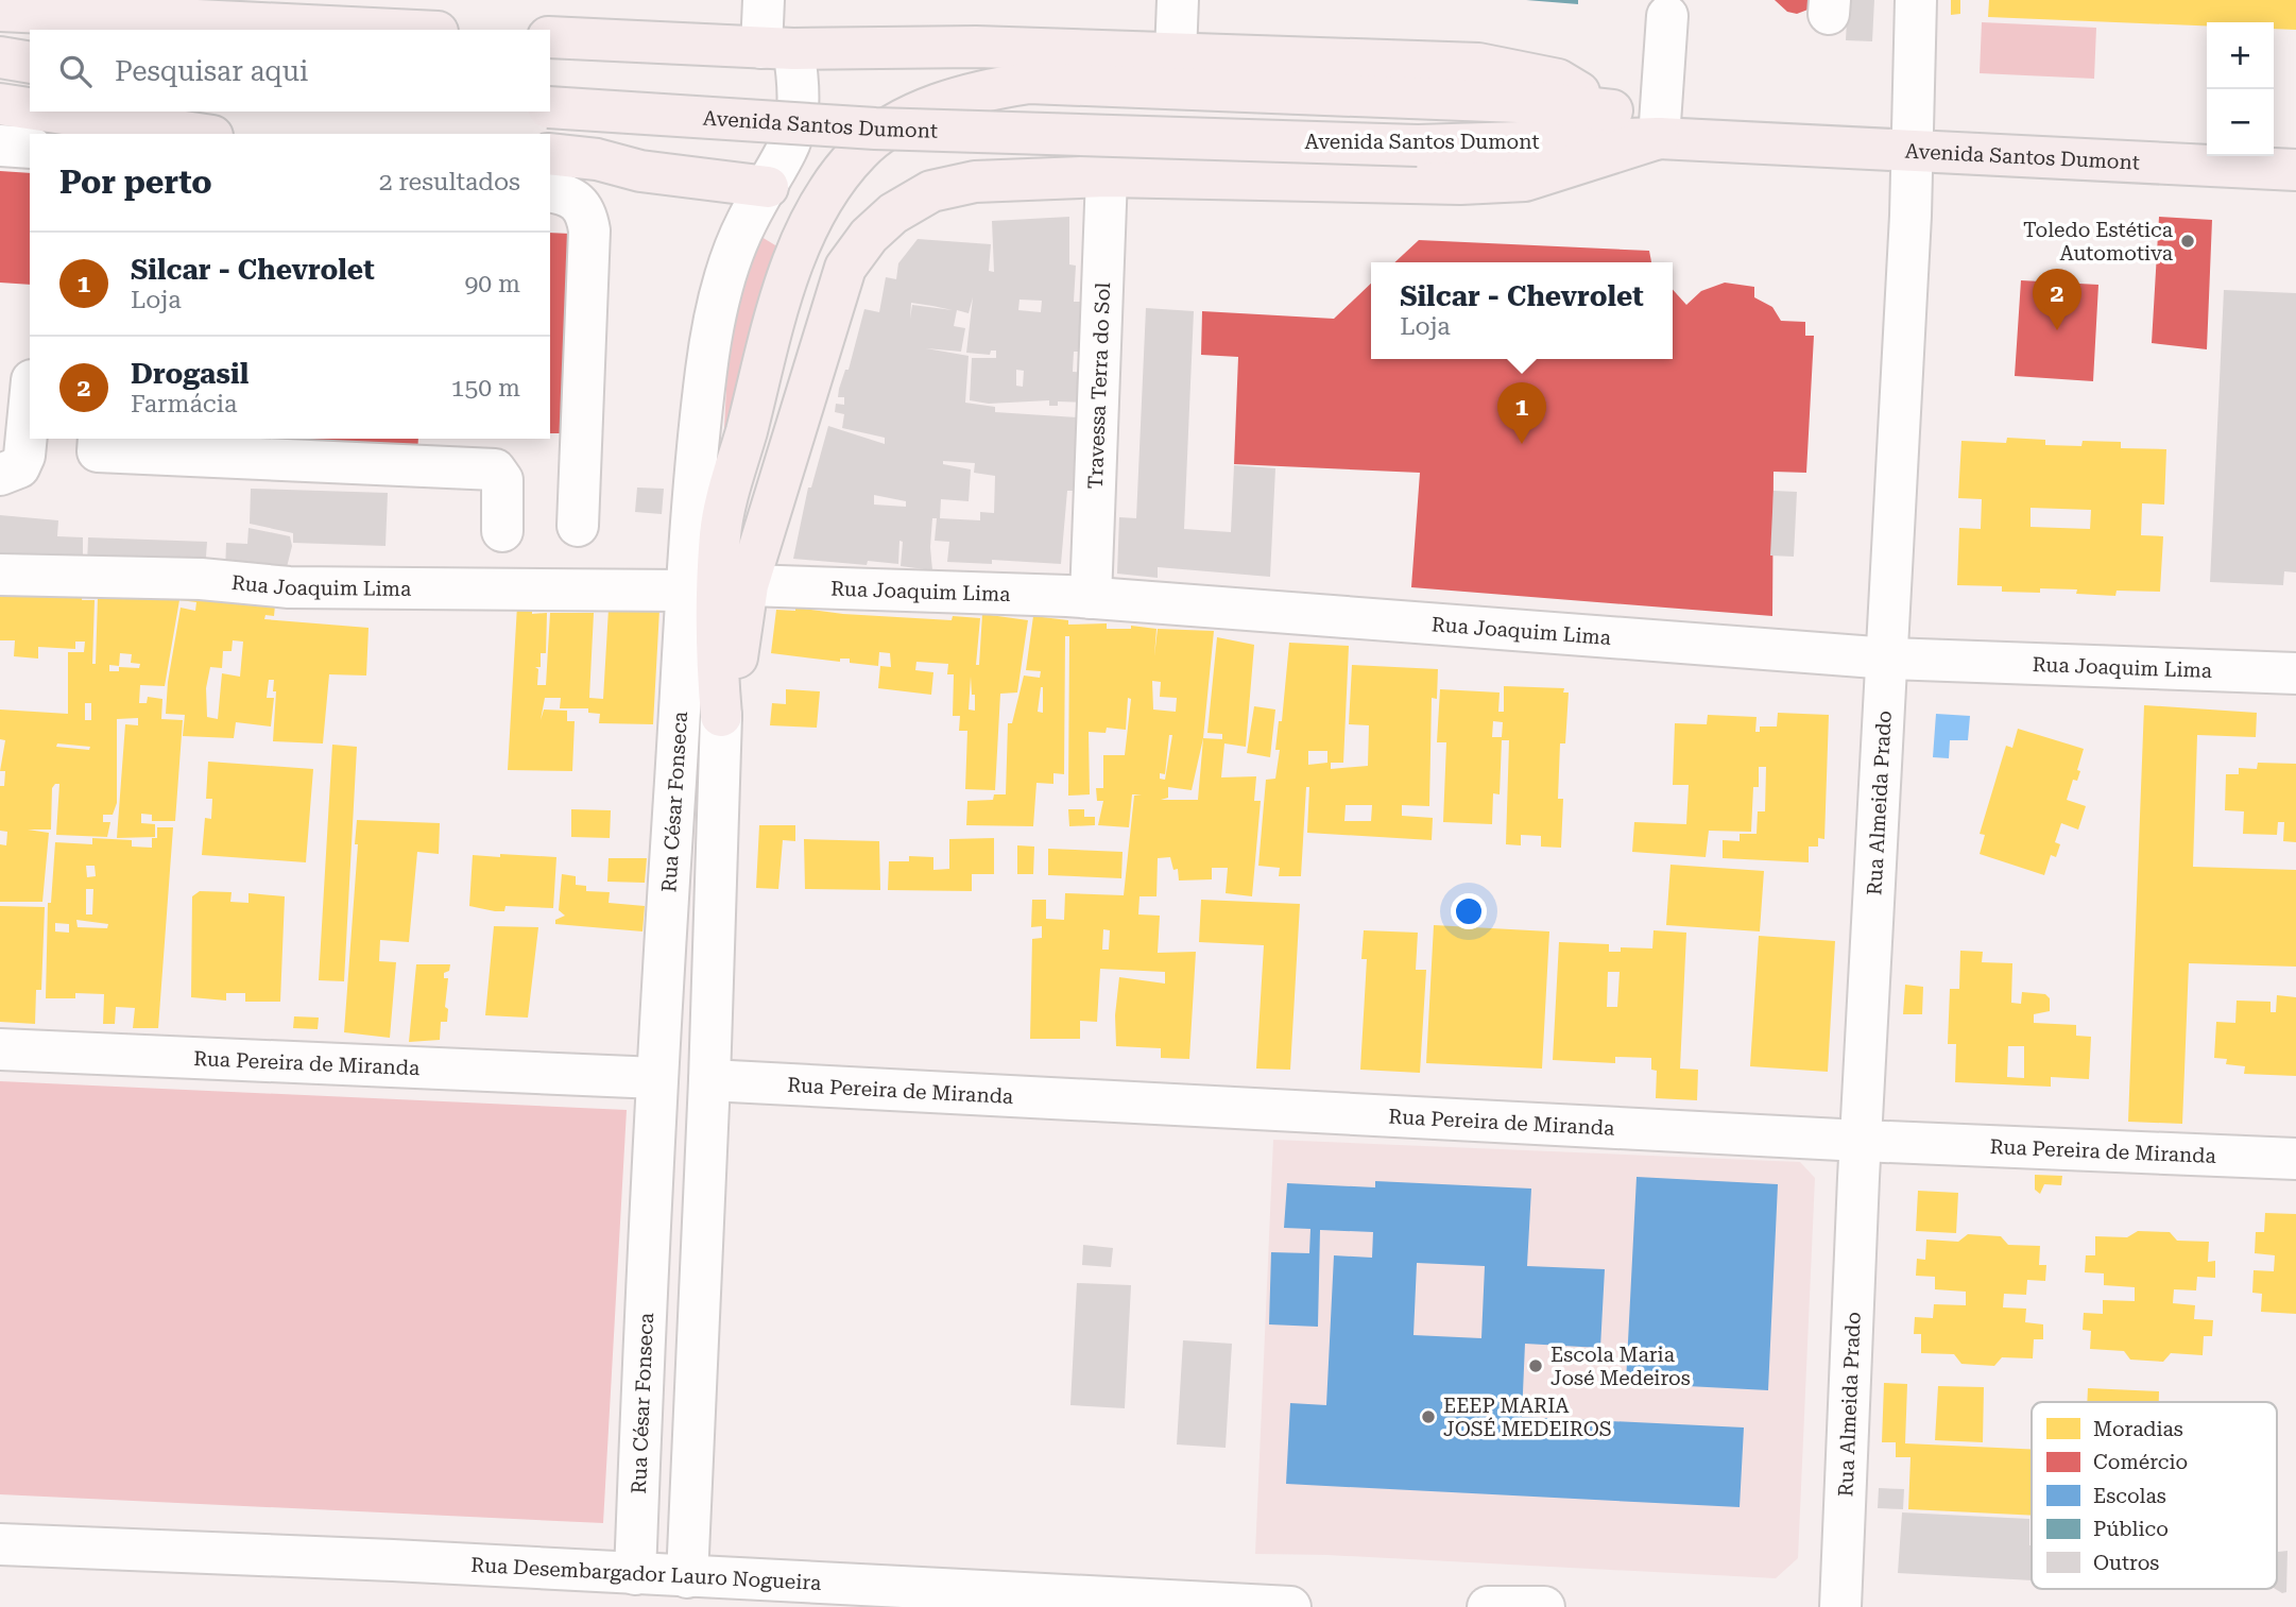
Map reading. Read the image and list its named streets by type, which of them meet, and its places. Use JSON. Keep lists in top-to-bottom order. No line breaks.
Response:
{"streets":{"main road":["Avenida Santos Dumont"],"street":["Travessa Terra do Sol","Rua Joaquim Lima","Rua César Fonseca","Rua Almeida Prado","Rua Pereira de Miranda","Rua Desembargador Lauro Nogueira"]},"crossings":[["Avenida Santos Dumont","Rua Almeida Prado"],["Travessa Terra do Sol","Rua Joaquim Lima"],["Rua Joaquim Lima","Rua César Fonseca"],["Rua Joaquim Lima","Rua Almeida Prado"],["Rua César Fonseca","Rua Pereira de Miranda"],["Rua César Fonseca","Rua Desembargador Lauro Nogueira"],["Rua Almeida Prado","Rua Pereira de Miranda"]],"places":["Toledo Estética Automotiva","Escola Maria José Medeiros","EEEP MARIA JOSÉ MEDEIROS"],"legend":["Moradias","Comércio","Escolas","Público","Outros"],"page":{"map_buttons":["+","−"],"search":"Pesquisar aqui","heading":["Por perto","2 resultados"],"list":[{"mark":"1","name":"Silcar - Chevrolet","note":"Loja","value":"90 m"},{"mark":"2","name":"Drogasil","note":"Farmácia","value":"150 m"}],"popup":["Silcar - Chevrolet","Loja"],"pins":["2","1"]}}
